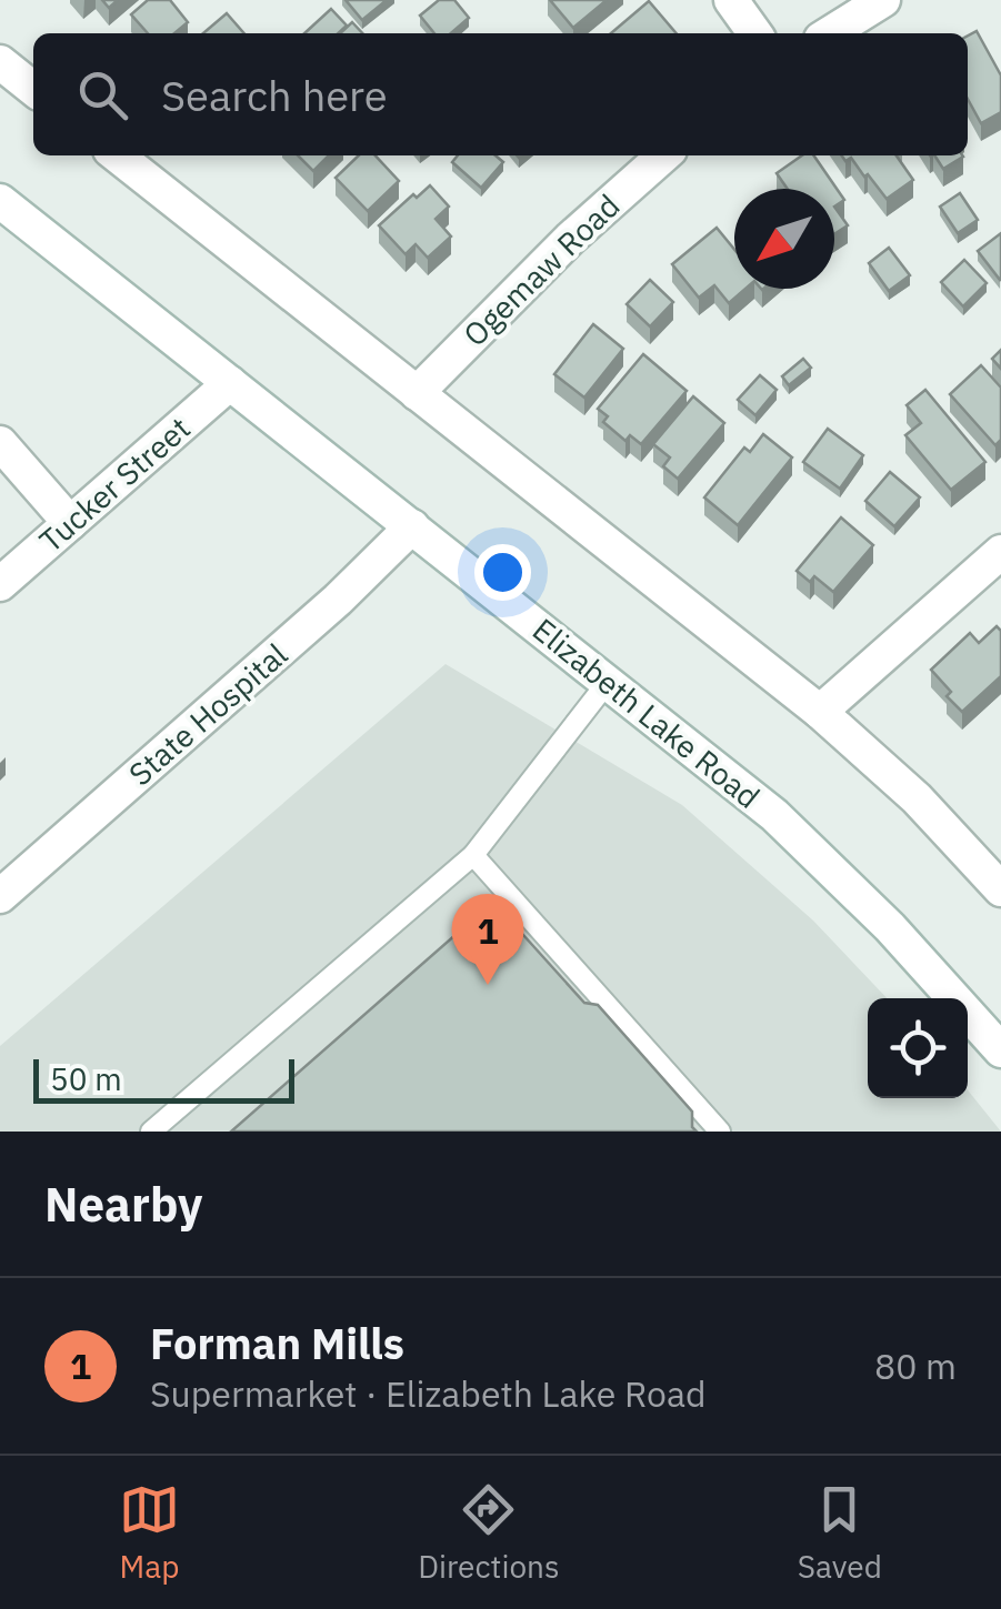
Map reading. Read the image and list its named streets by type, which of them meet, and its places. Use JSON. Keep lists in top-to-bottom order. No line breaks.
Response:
{"streets":{"street":["Ogemaw Road","Tucker Street","Elizabeth Lake Road","State Hospital"]},"crossings":[["Tucker Street","Elizabeth Lake Road"],["Elizabeth Lake Road","State Hospital"]],"scale_bar":"50 m","north":"bottom left","page":{"search":"Search here","pins":"1","scale":"50 m","heading":"Nearby","list":[{"mark":"1","name":"Forman Mills","note":"Supermarket · Elizabeth Lake Road","value":"80 m"}],"nav":["Map","Directions","Saved"]}}
